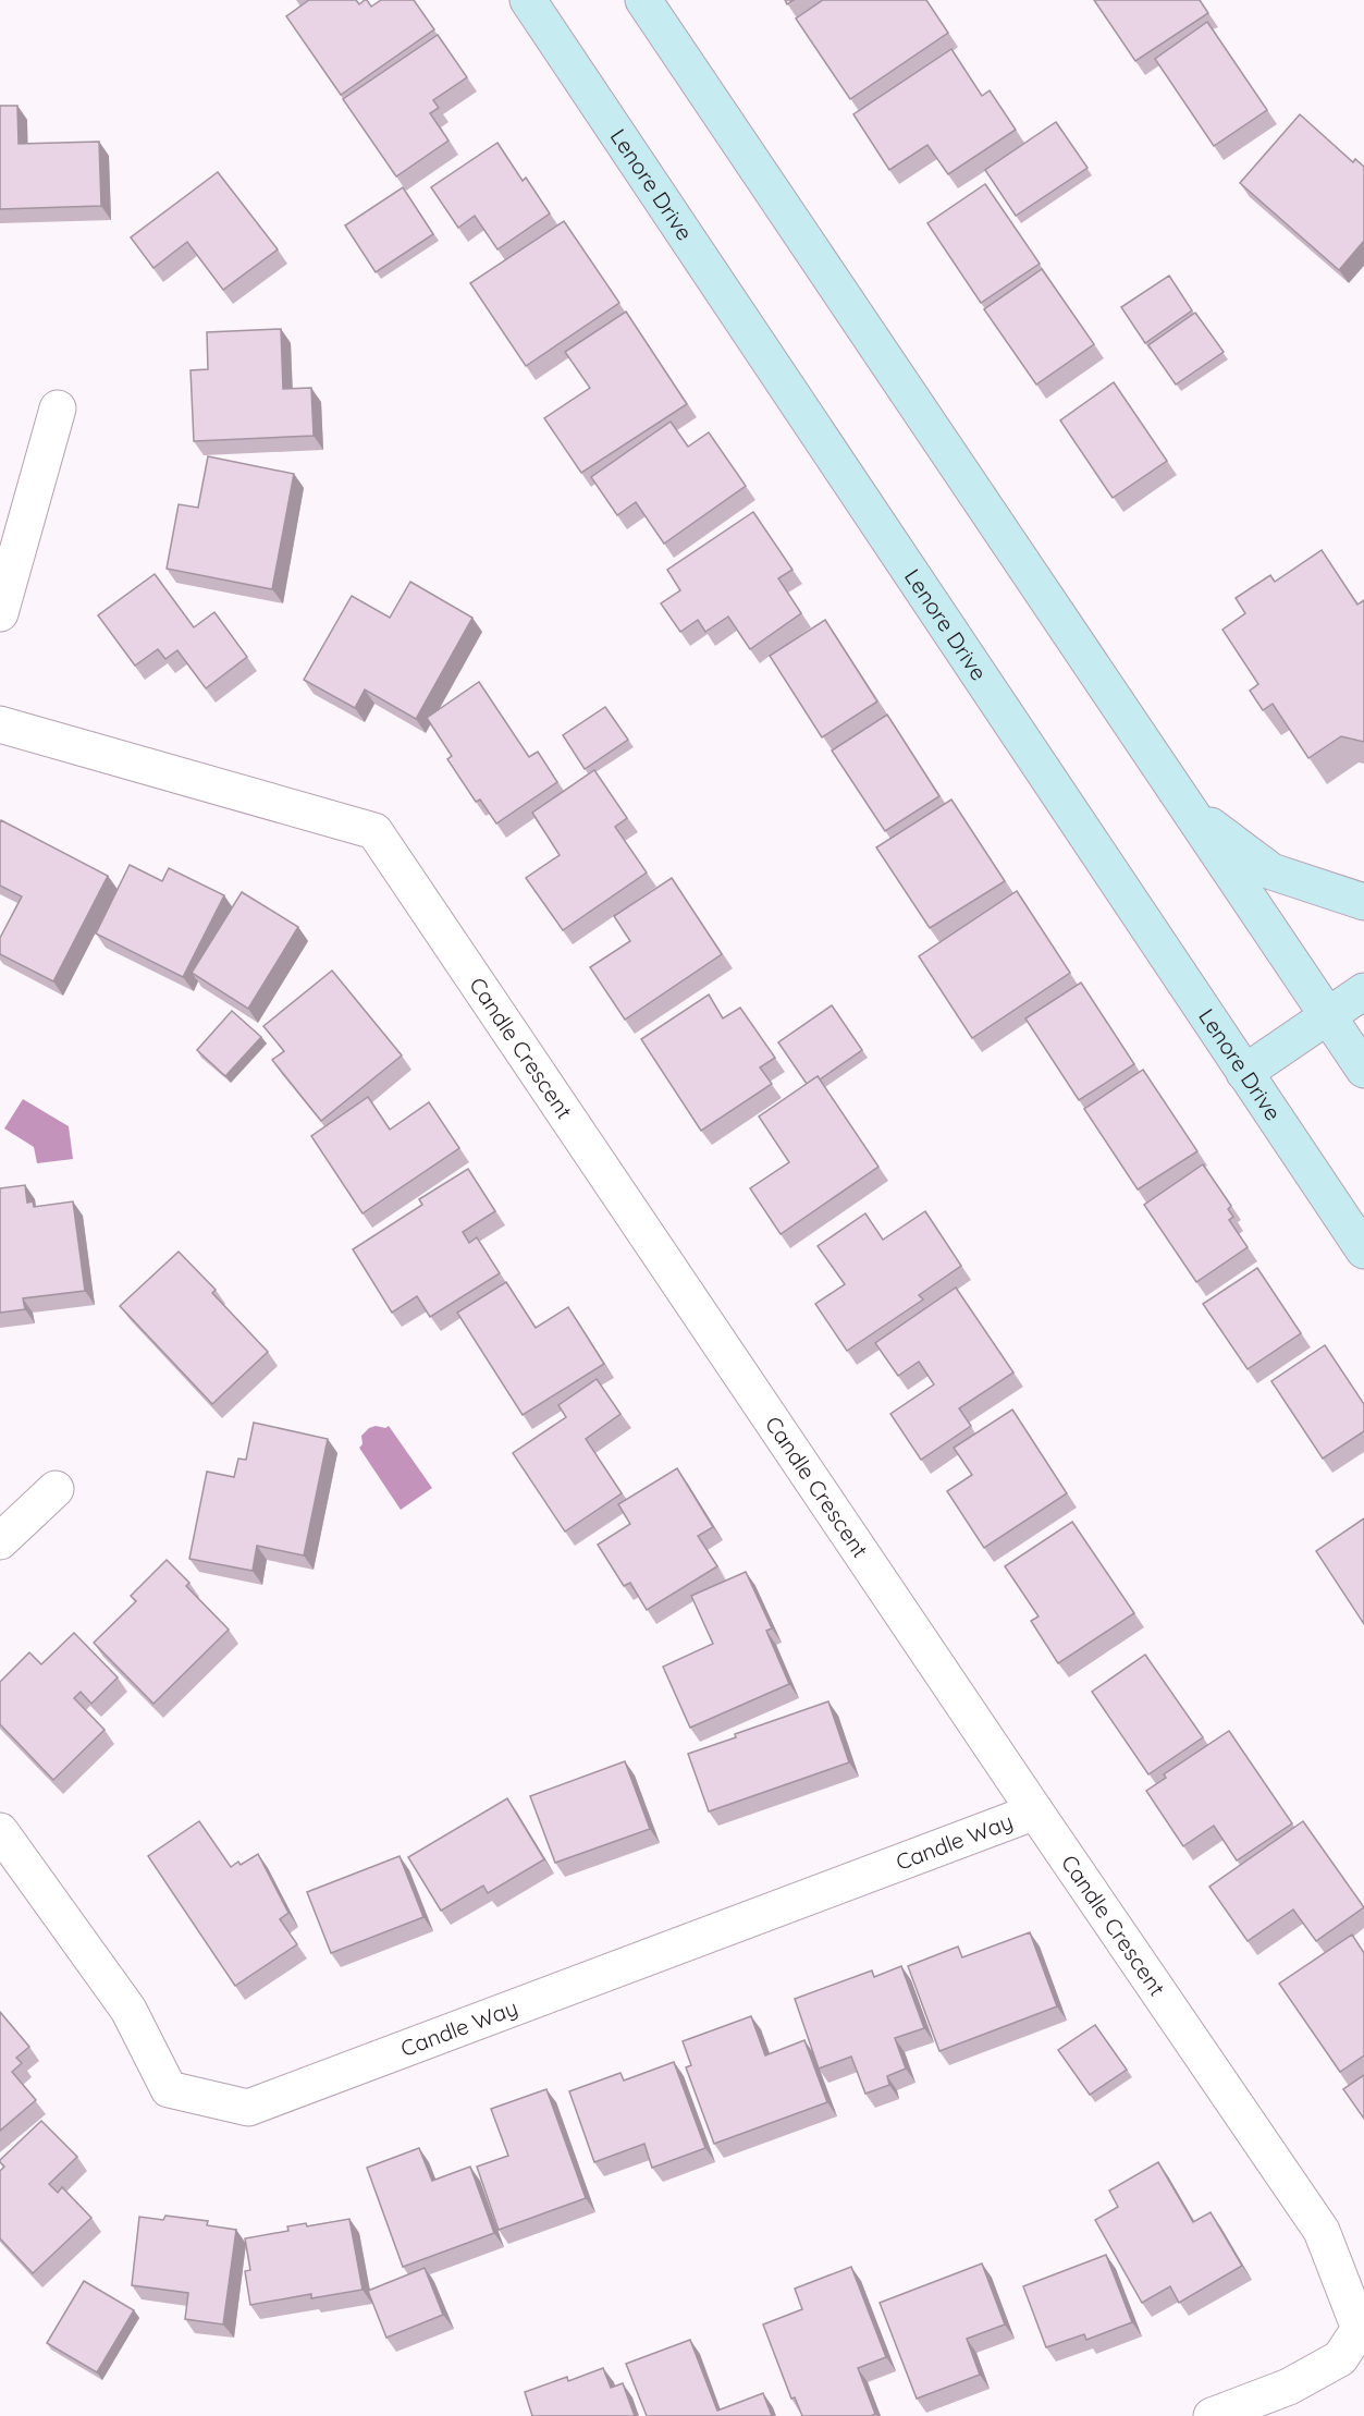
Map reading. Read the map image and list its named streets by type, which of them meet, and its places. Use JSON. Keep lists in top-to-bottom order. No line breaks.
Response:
{"streets":{"main road":["Lenore Drive"],"street":["Candle Crescent","Candle Way"]},"crossings":[["Candle Crescent","Candle Way"]]}
